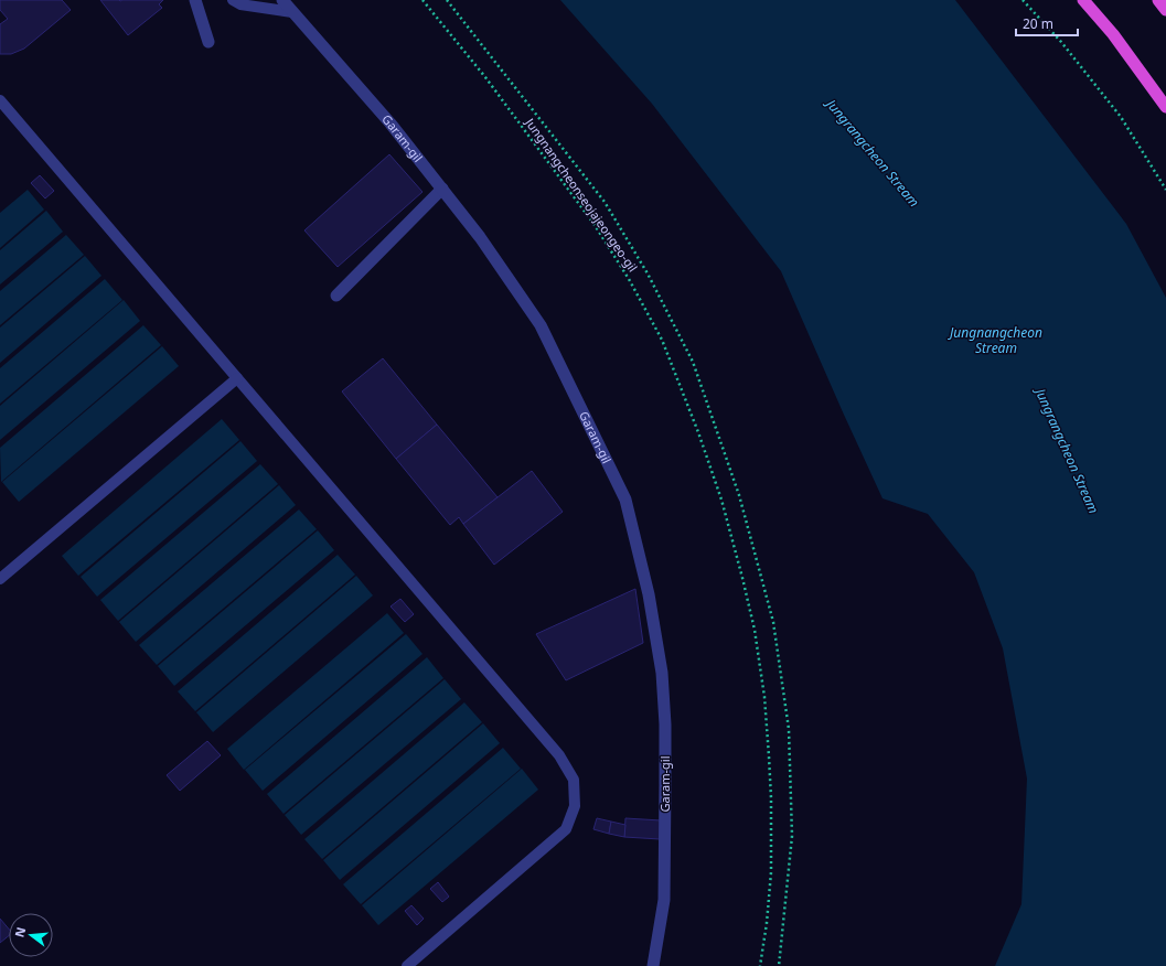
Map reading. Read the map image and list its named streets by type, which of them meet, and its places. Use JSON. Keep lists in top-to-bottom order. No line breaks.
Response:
{"streets":{"street":["Garam-gil"],"path":["Jungnangcheonseojajeongeo-gil"]},"water":["Jungrangcheon Stream","Jungnangcheon Stream"],"scale_bar":"20 m","north":"left"}
